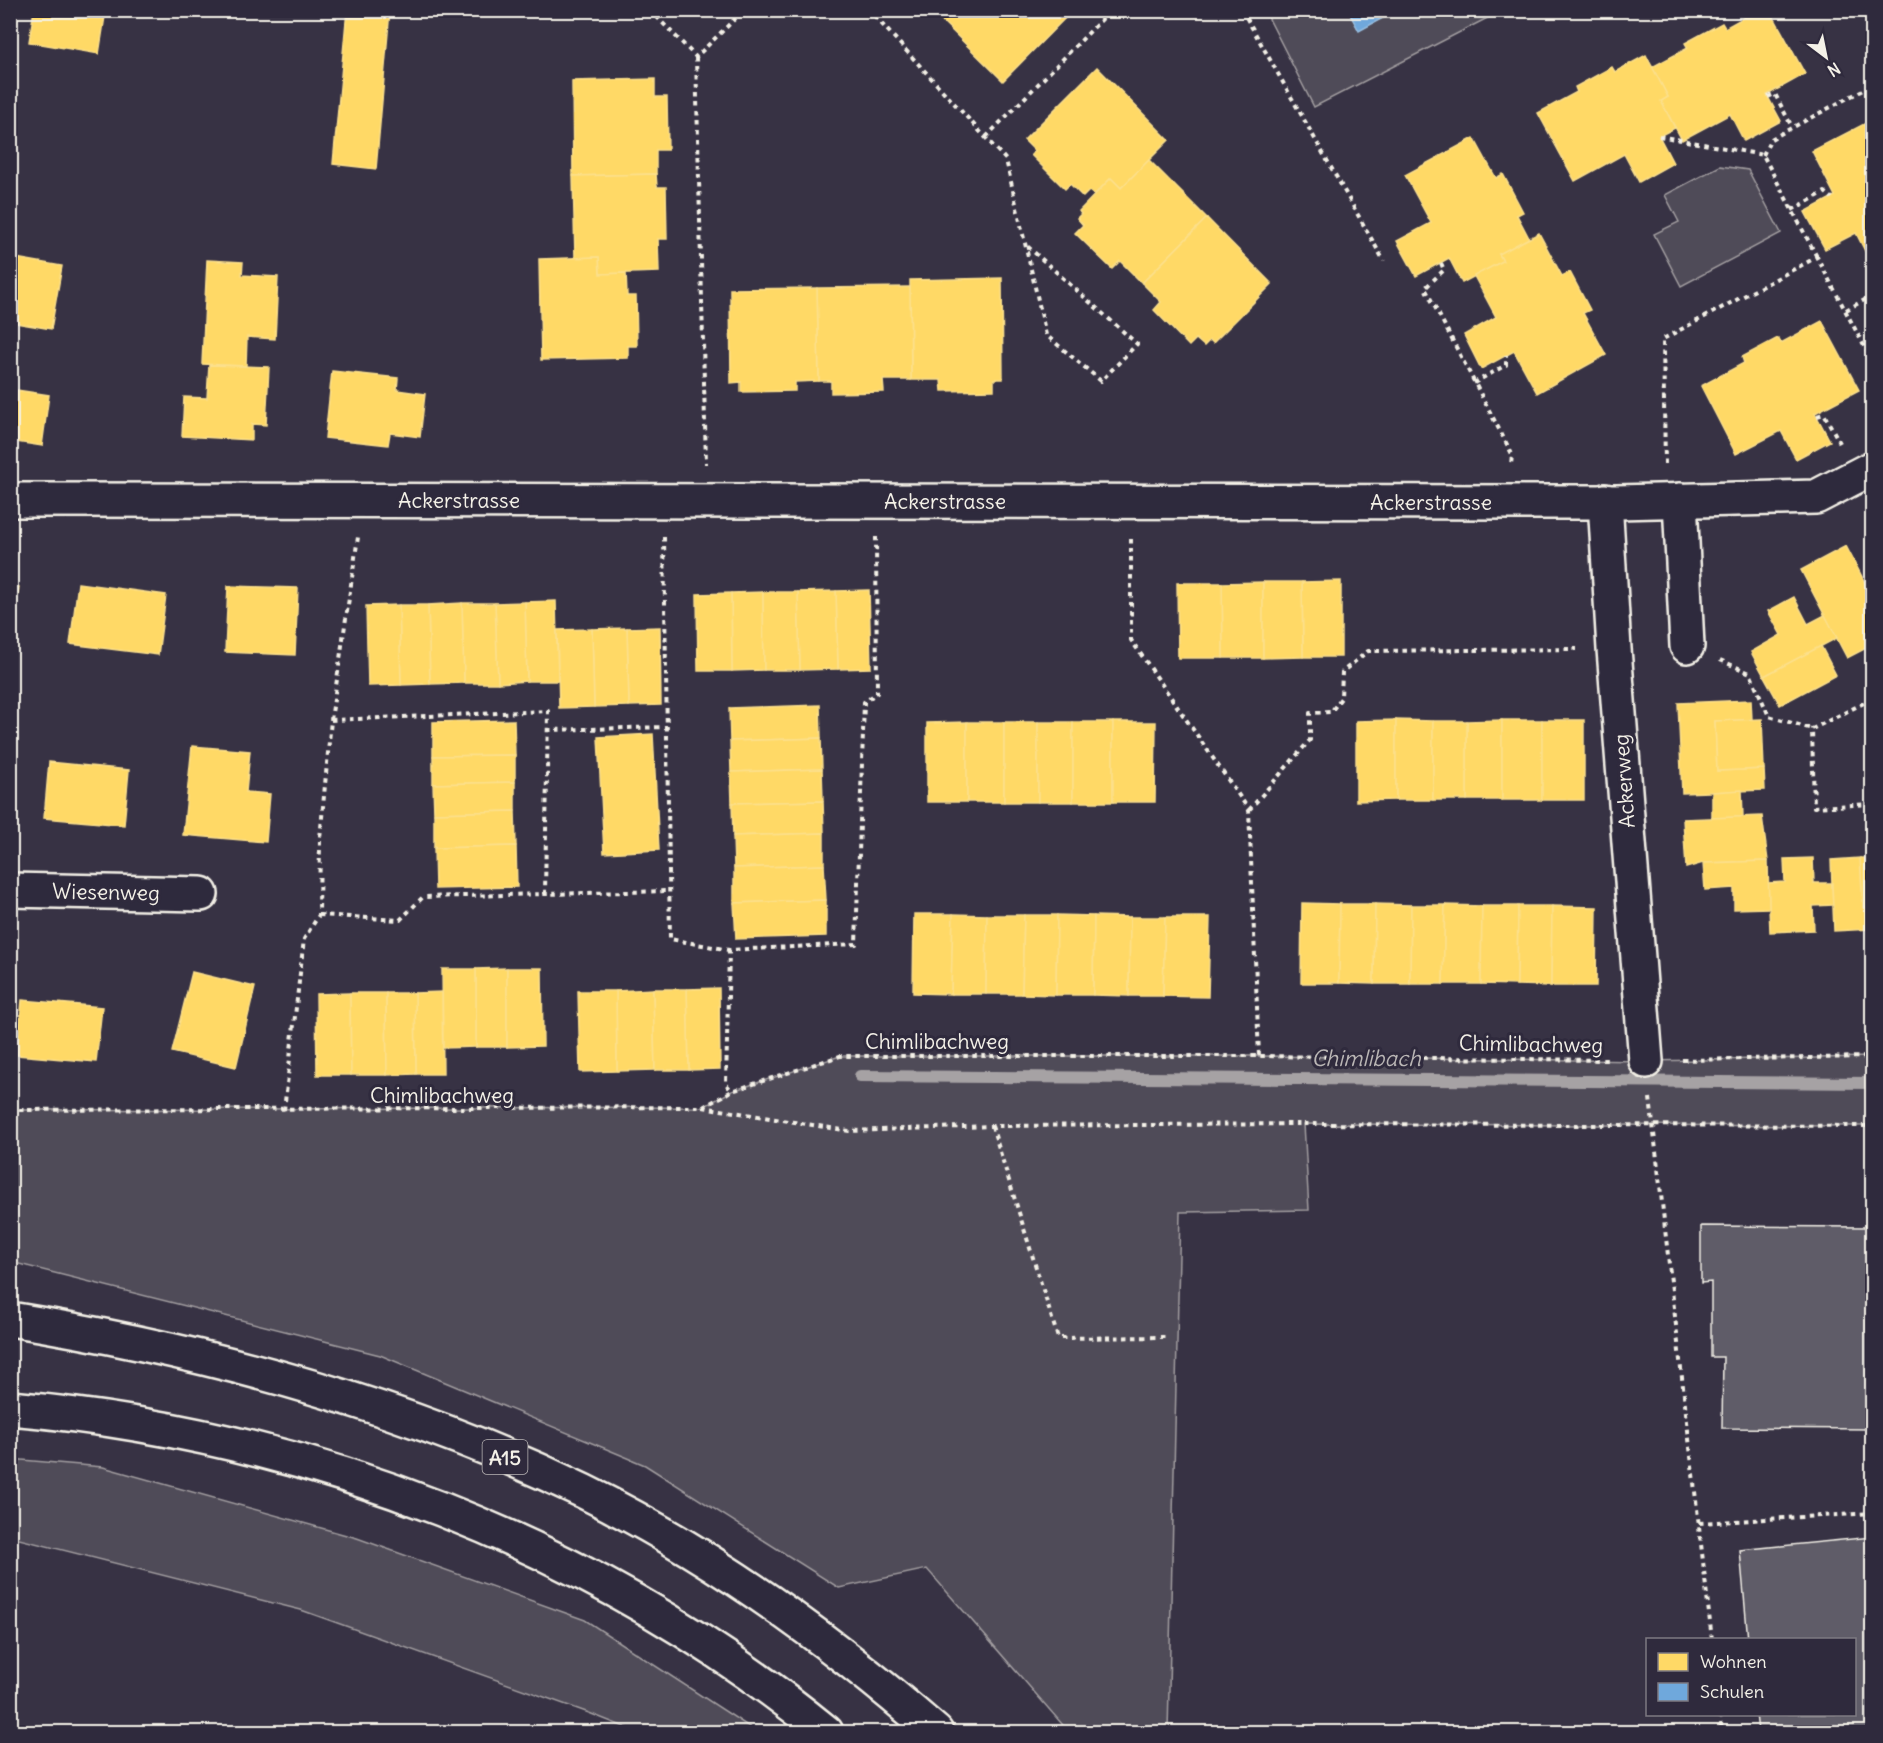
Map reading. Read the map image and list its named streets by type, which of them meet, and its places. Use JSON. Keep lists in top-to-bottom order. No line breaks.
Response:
{"streets":{"main road":["Ackerstrasse","Ackerweg","Wiesenweg","A15"],"path":["Chimlibachweg"]},"crossings":[["Ackerstrasse","Ackerweg"],["Ackerweg","Chimlibachweg"]],"water":["Chimlibach"],"legend":["Wohnen","Schulen"],"north":"bottom right"}
